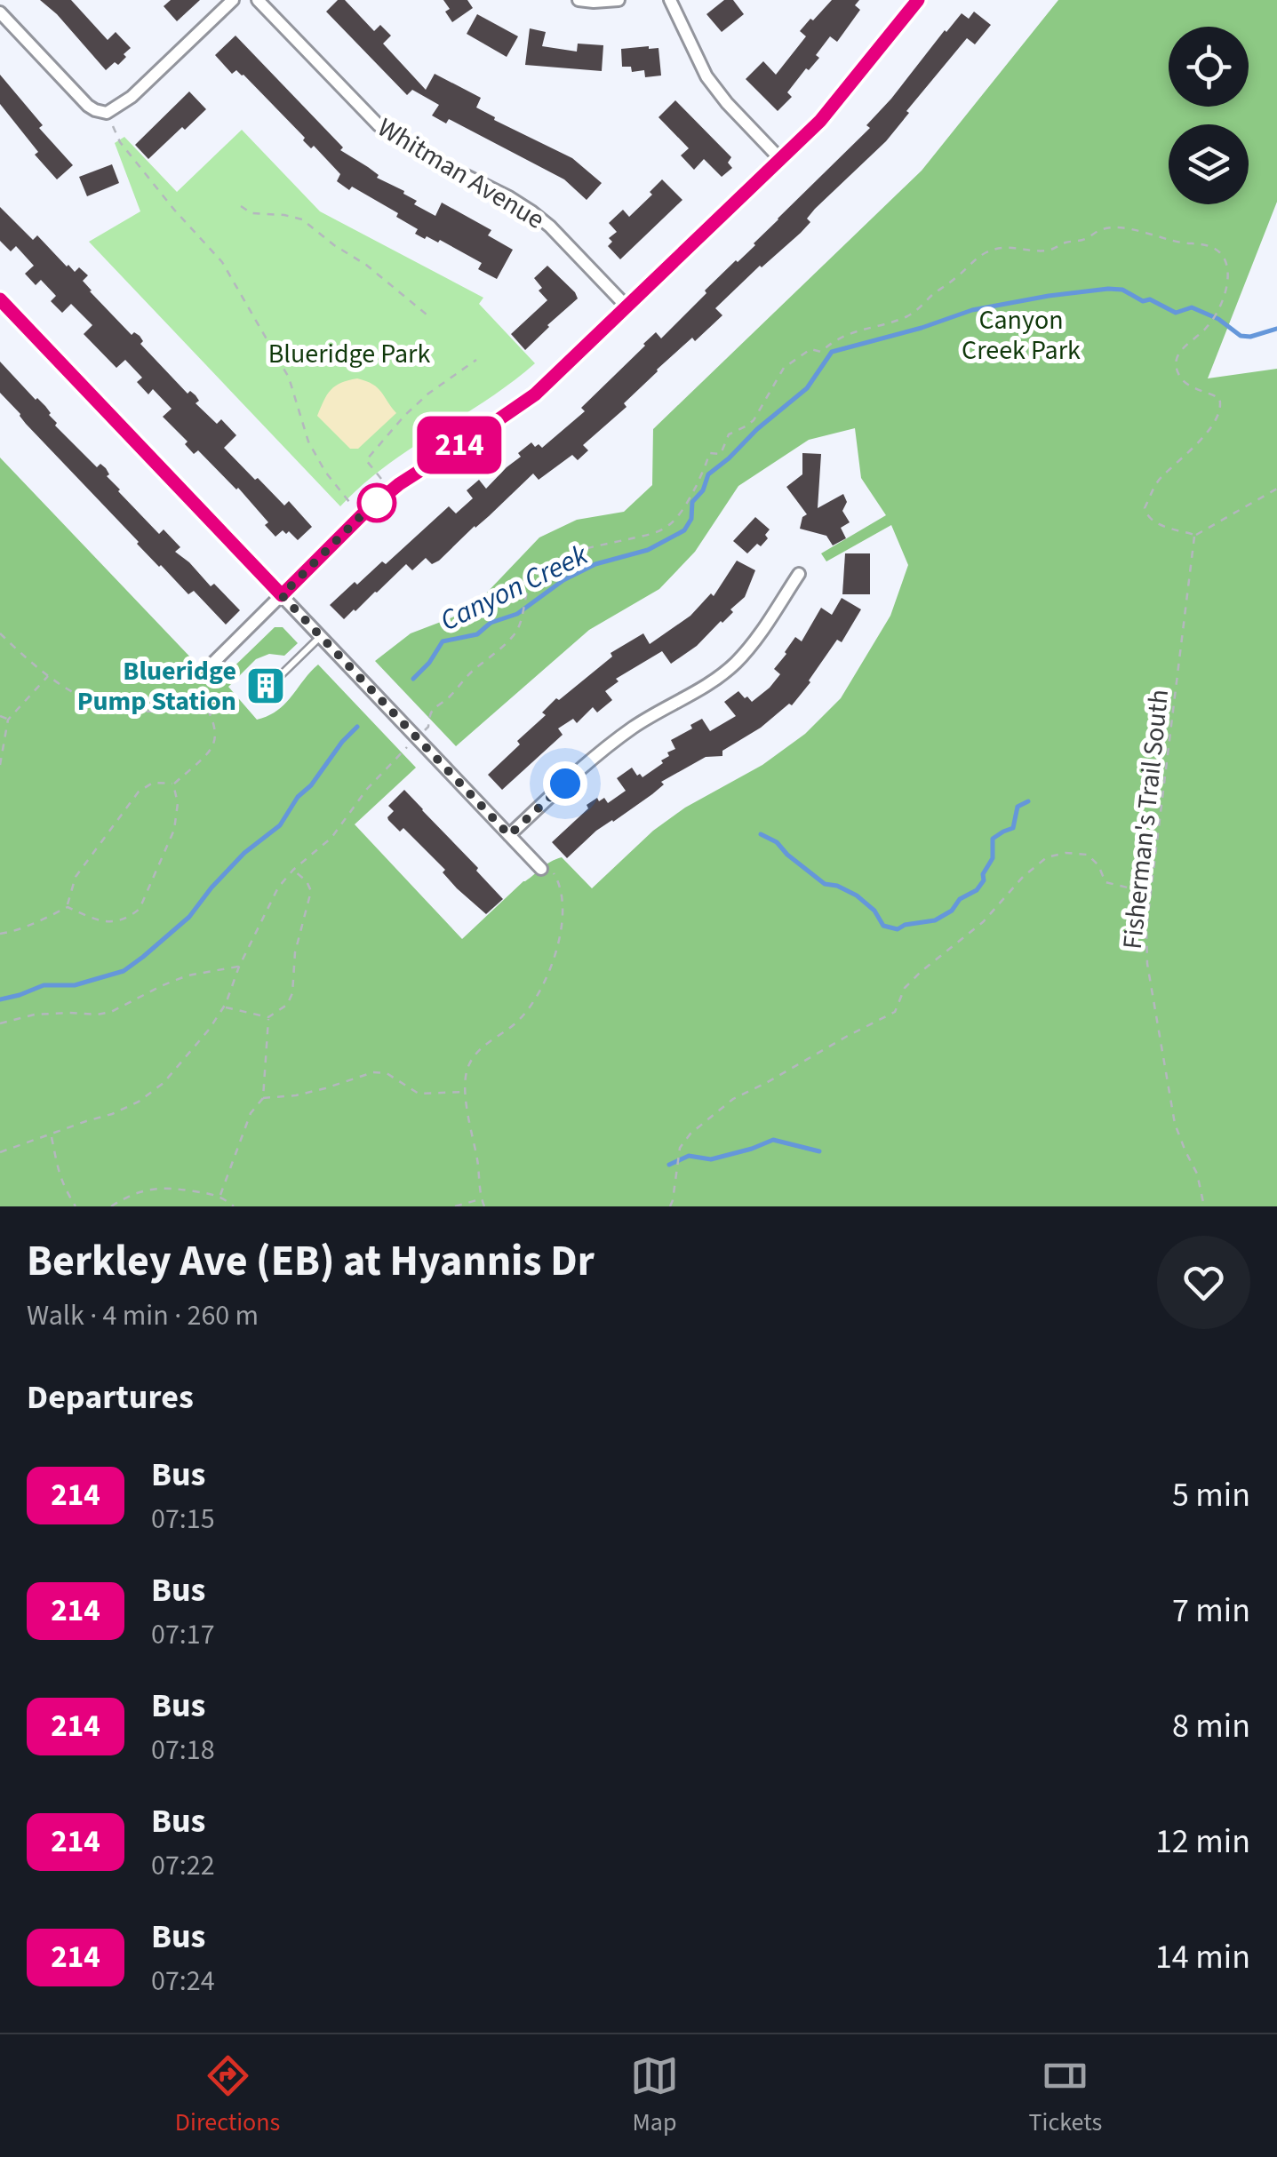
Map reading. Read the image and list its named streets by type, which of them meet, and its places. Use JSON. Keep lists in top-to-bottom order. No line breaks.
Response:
{"streets":{"street":["Whitman Avenue"],"path":["Fisherman's Trail South"]},"water":["Canyon Creek"],"parks":["Canyon Creek Park","Blueridge Park"],"places":{"building":["Blueridge Pump Station"]},"lines":["bus line 214"],"page":{"on_map":"214","heading":[["Berkley Ave (EB) at Hyannis Dr","Walk · 4 min · 260 m"],"Departures"],"list":[{"mark":"214","name":"Bus","note":"07:15","value":"5 min"},{"mark":"214","name":"Bus","note":"07:17","value":"7 min"},{"mark":"214","name":"Bus","note":"07:18","value":"8 min"},{"mark":"214","name":"Bus","note":"07:22","value":"12 min"},{"mark":"214","name":"Bus","note":"07:24","value":"14 min"}],"tabs":["Directions","Map","Tickets"]}}
